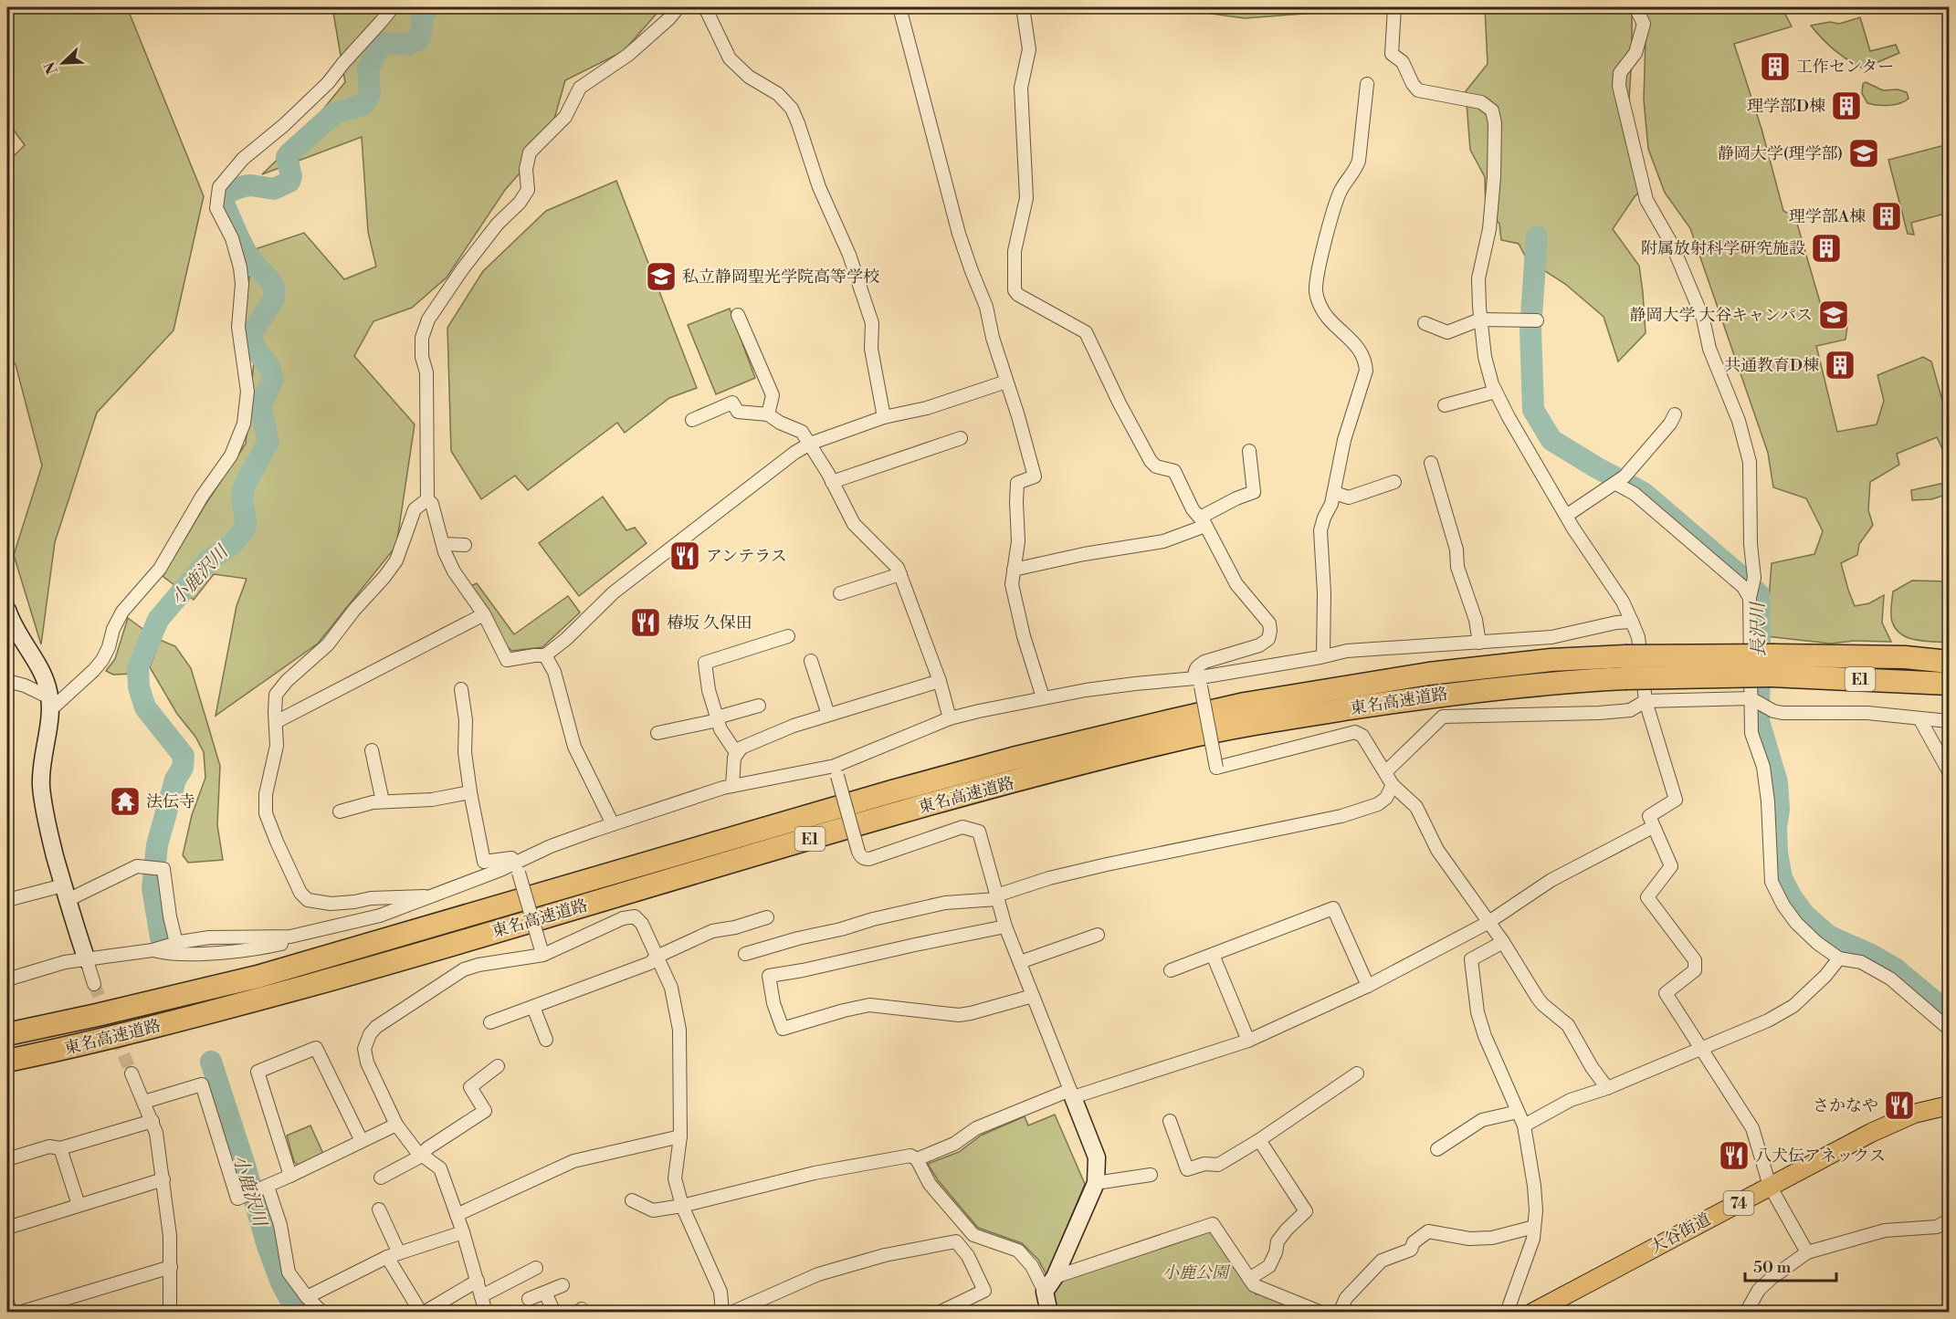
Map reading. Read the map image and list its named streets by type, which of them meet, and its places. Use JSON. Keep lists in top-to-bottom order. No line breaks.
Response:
{"streets":{"highway":["E1","東名高速道路"],"main road":["74","大谷街道"]},"water":["小鹿沢川","長沢川"],"parks":["小鹿公園"],"places":{"building":["工作センター","理学部D棟","理学部A棟","附属放射科学研究施設","共通教育D棟"],"school or university":["静岡大学(理学部)","私立静岡聖光学院高等学校","静岡大学 大谷キャンパス"],"restaurant":["アンテラス","椿坂 久保田","さかなや","八犬伝アネックス"],"temple":["法伝寺"]},"scale_bar":"50 m","north":"bottom left"}
